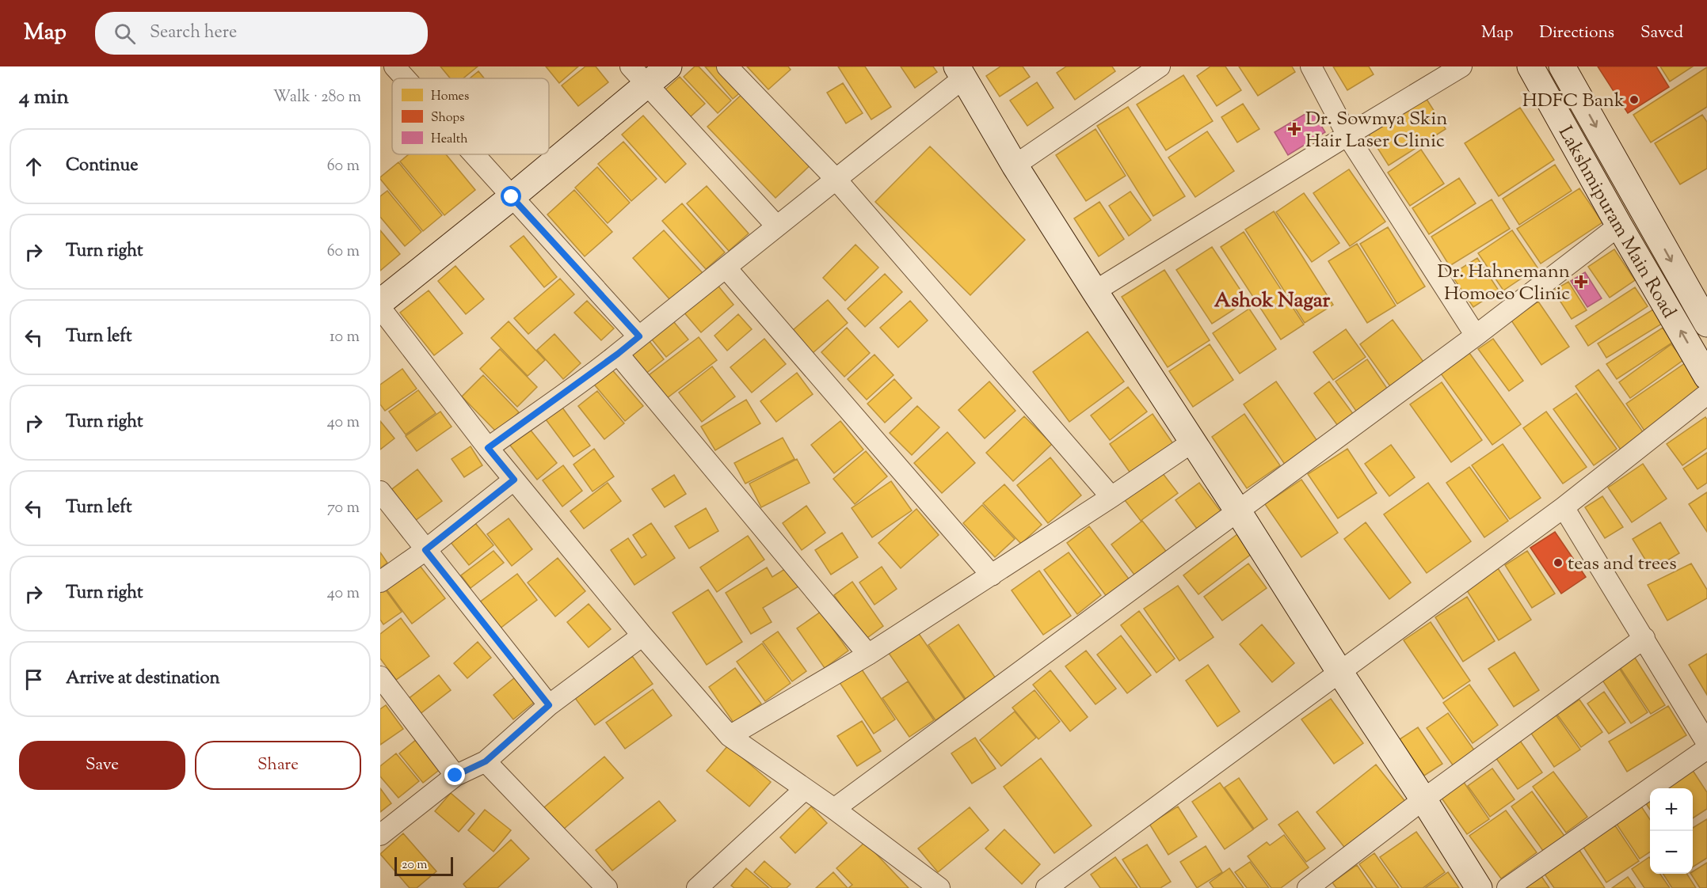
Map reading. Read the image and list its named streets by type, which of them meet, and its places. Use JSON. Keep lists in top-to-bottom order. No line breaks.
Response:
{"streets":{"street":["Lakshmipuram Main Road"]},"districts":["Ashok Nagar"],"places":{"other":["HDFC Bank","teas and trees"],"health":["Dr. Sowmya Skin Hair Laser Clinic","Dr. Hahnemann Homoeo Clinic"]},"legend":["Homes","Shops","Health"],"scale_bar":"20 m","page":{"header":"Map","search":"Search here","nav":["Map","Directions","Saved"],"heading":["4 min","Walk · 280 m"],"list":[["Continue","60 m"],["Turn right","60 m"],["Turn left","10 m"],["Turn right","40 m"],["Turn left","70 m"],["Turn right","40 m"],"Arrive at destination"],"buttons":["Save","Share"],"map_buttons":["+","−"],"scale":"20 m"}}
